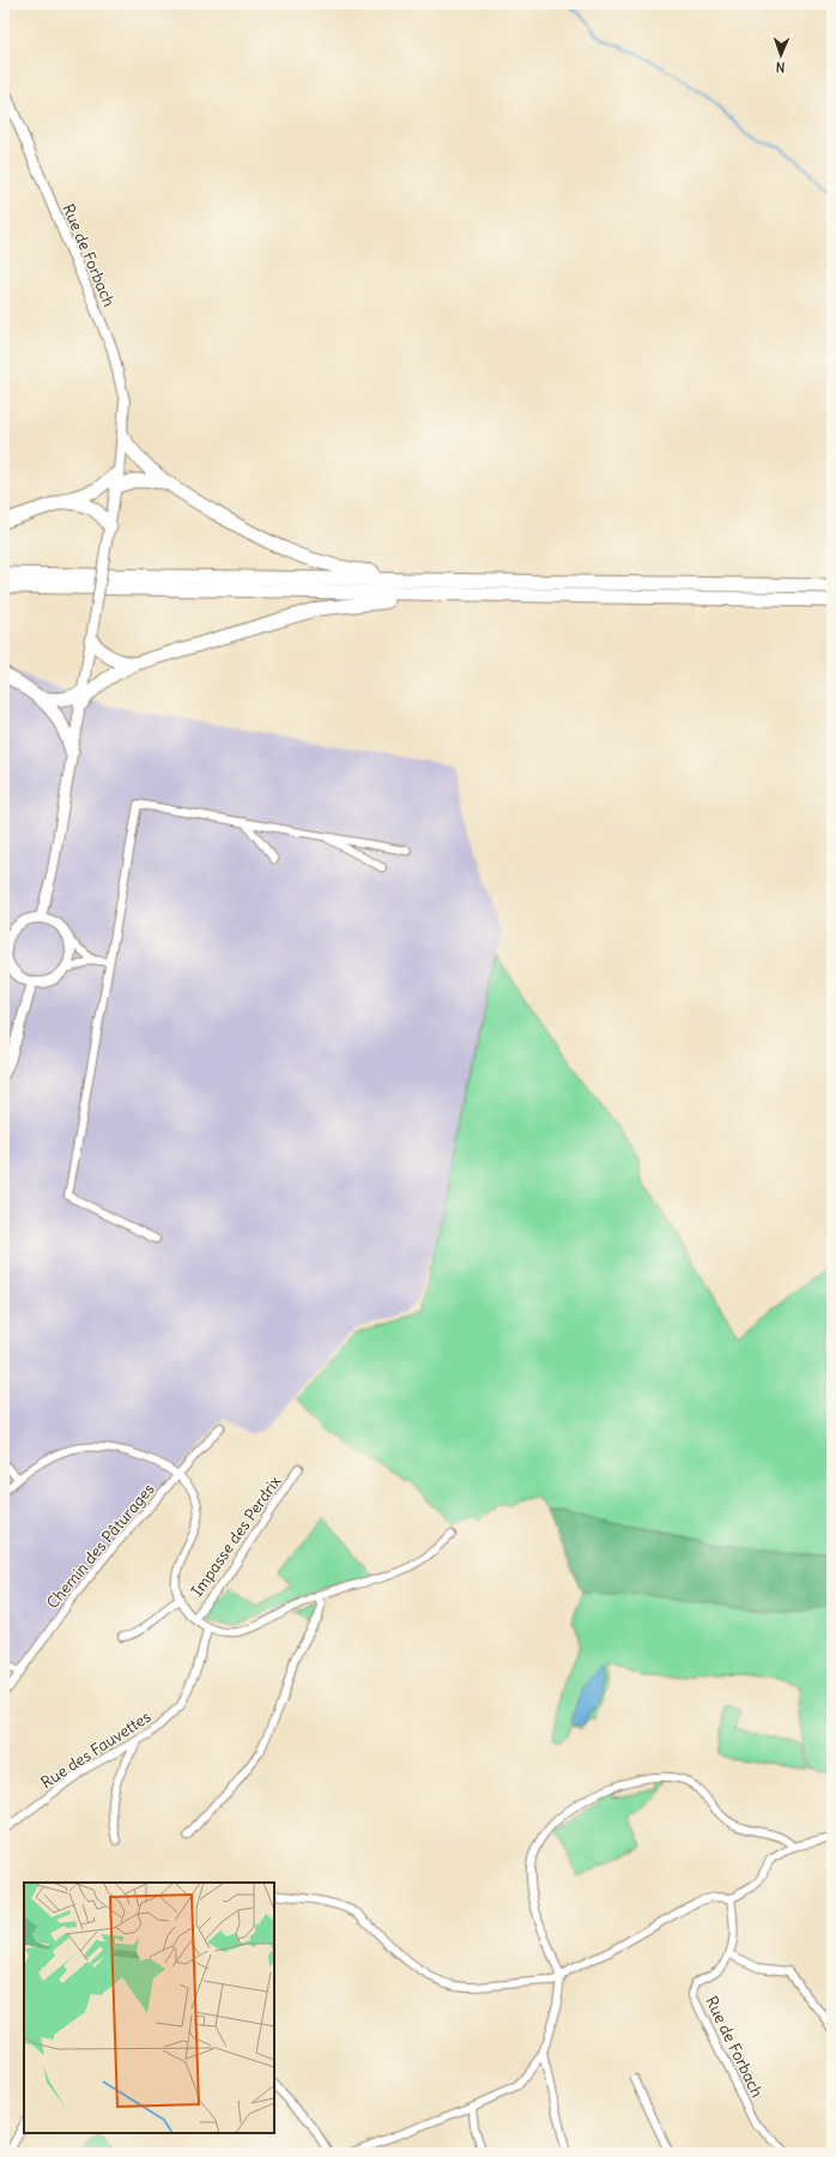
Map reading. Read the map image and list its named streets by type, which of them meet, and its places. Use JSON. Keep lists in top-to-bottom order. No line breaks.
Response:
{"streets":{"main road":["Rue de Forbach"],"street":["Impasse des Perdrix","Chemin des Pâturages","Rue des Fauvettes"]},"north":"bottom"}
